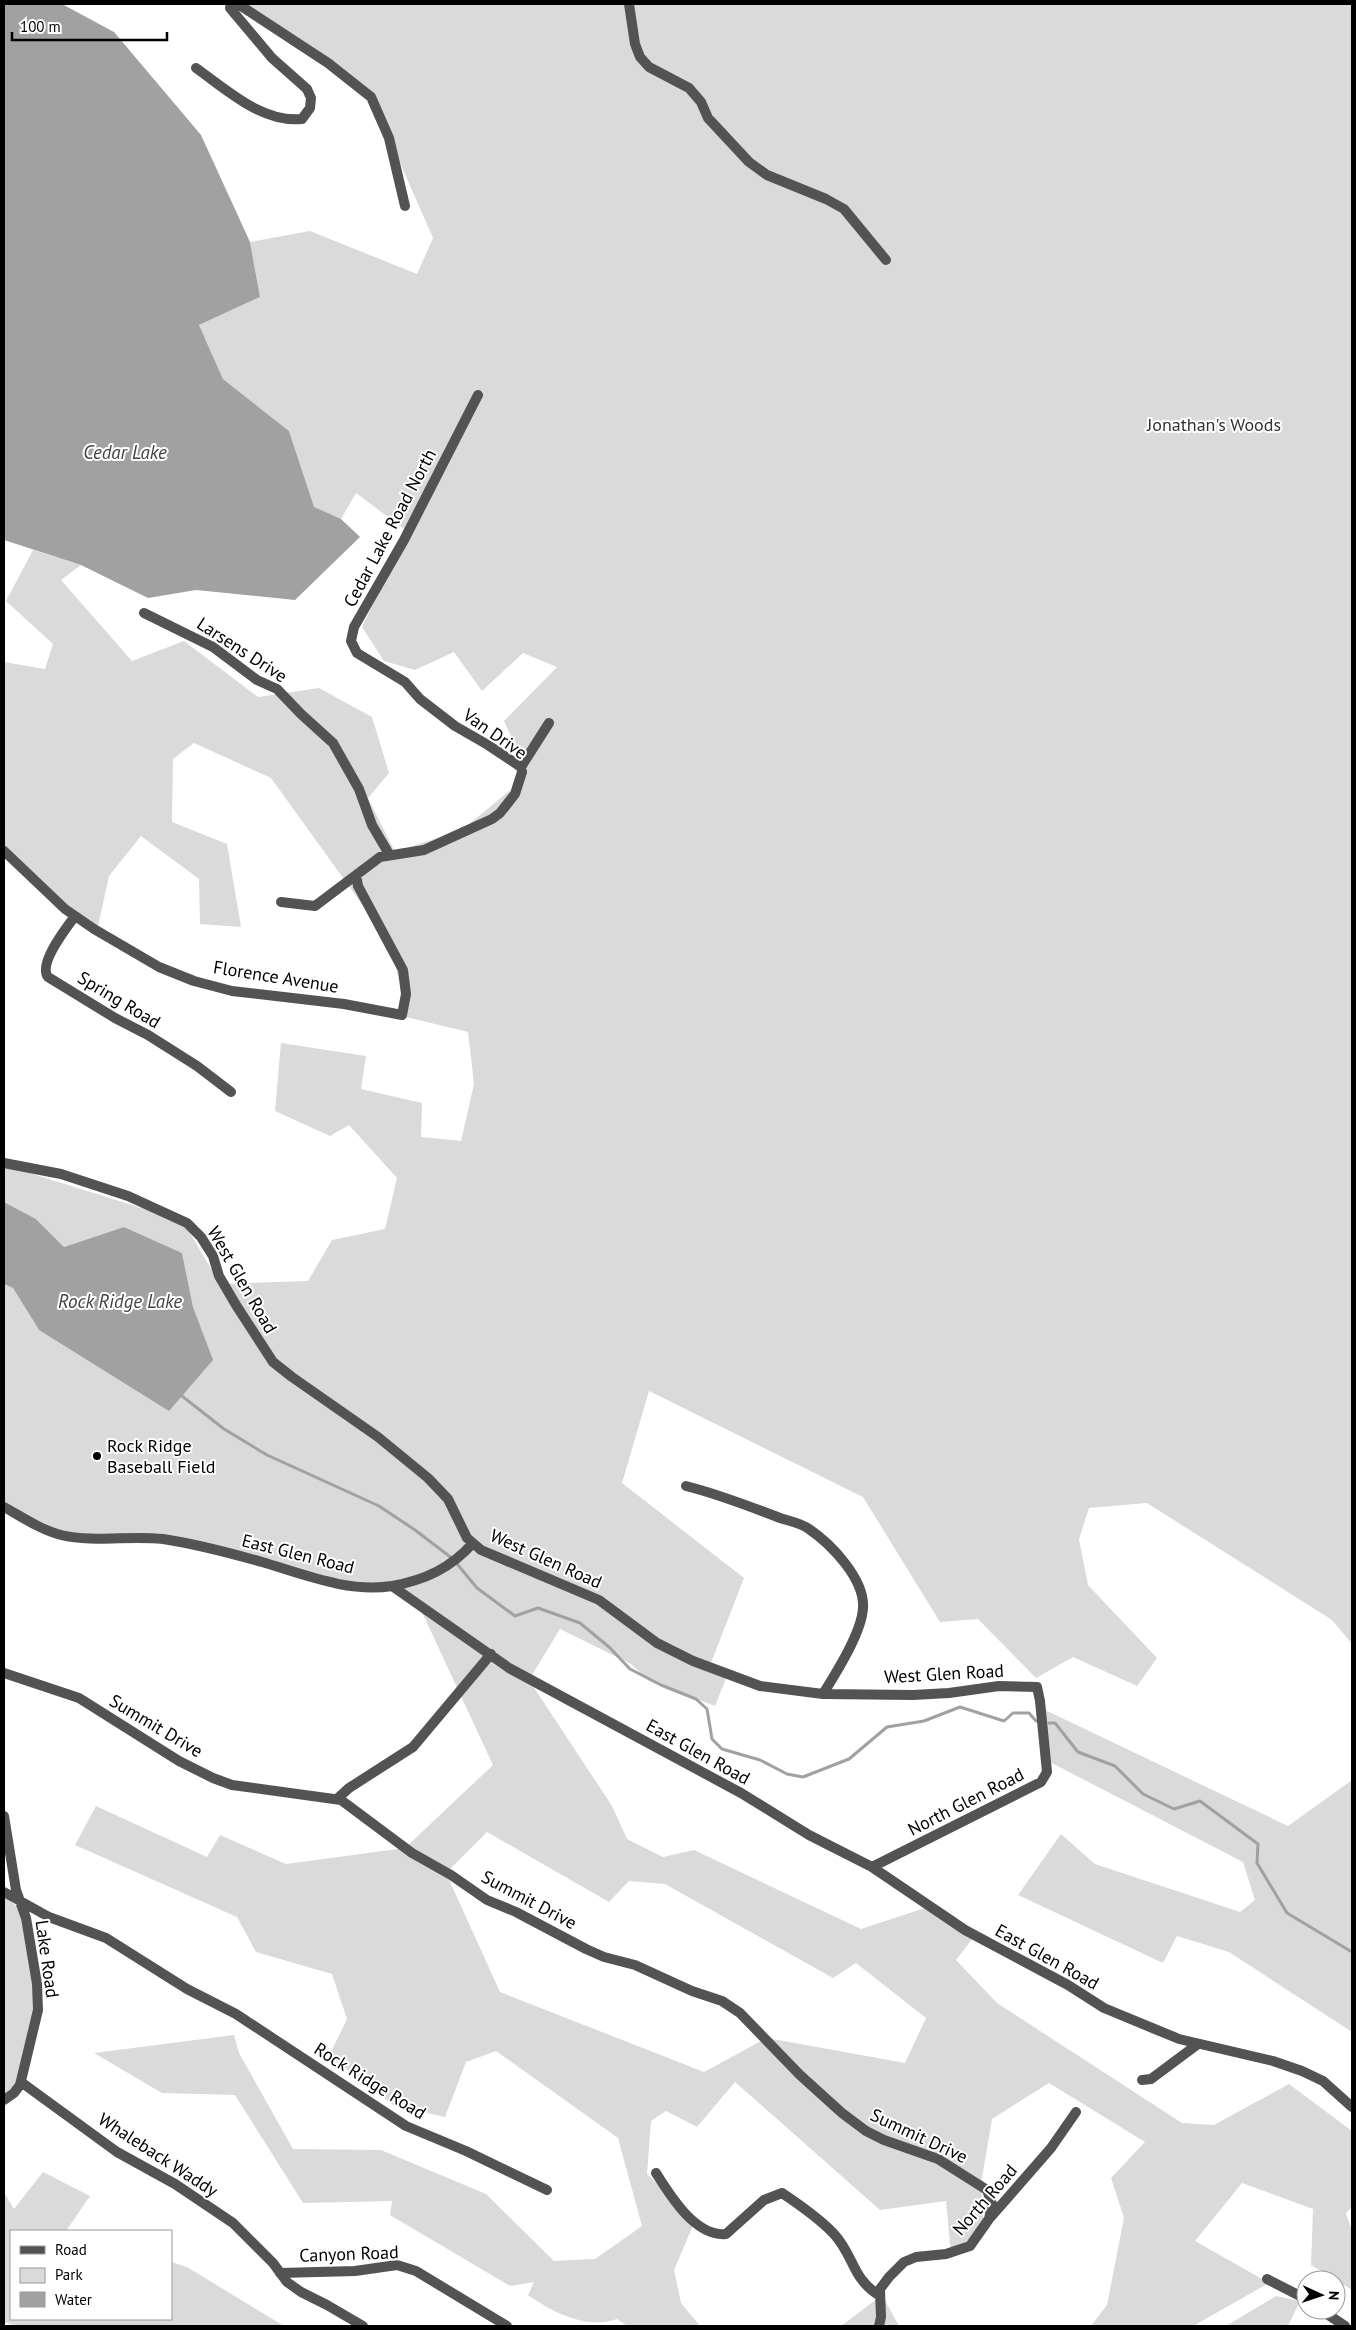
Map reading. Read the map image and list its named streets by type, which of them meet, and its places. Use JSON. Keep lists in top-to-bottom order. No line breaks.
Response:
{"streets":{"street":["Cedar Lake Road North","Larsens Drive","Van Drive","Florence Avenue","Spring Road","West Glen Road","East Glen Road","Summit Drive","North Glen Road","Lake Road","Rock Ridge Road","Whaleback Waddy","North Road","Canyon Road"]},"crossings":[["Cedar Lake Road North","Van Drive"],["Larsens Drive","Van Drive"],["Van Drive","Florence Avenue"],["Florence Avenue","Spring Road"],["West Glen Road","North Glen Road"],["East Glen Road","North Glen Road"],["Summit Drive","North Road"],["Lake Road","Rock Ridge Road"],["Lake Road","Whaleback Waddy"],["Whaleback Waddy","Canyon Road"]],"water":["Cedar Lake","Rock Ridge Lake"],"parks":["Jonathan's Woods"],"places":["Rock Ridge Baseball Field"],"legend":["Road","Park","Water"],"scale_bar":"100 m","north":"right"}
